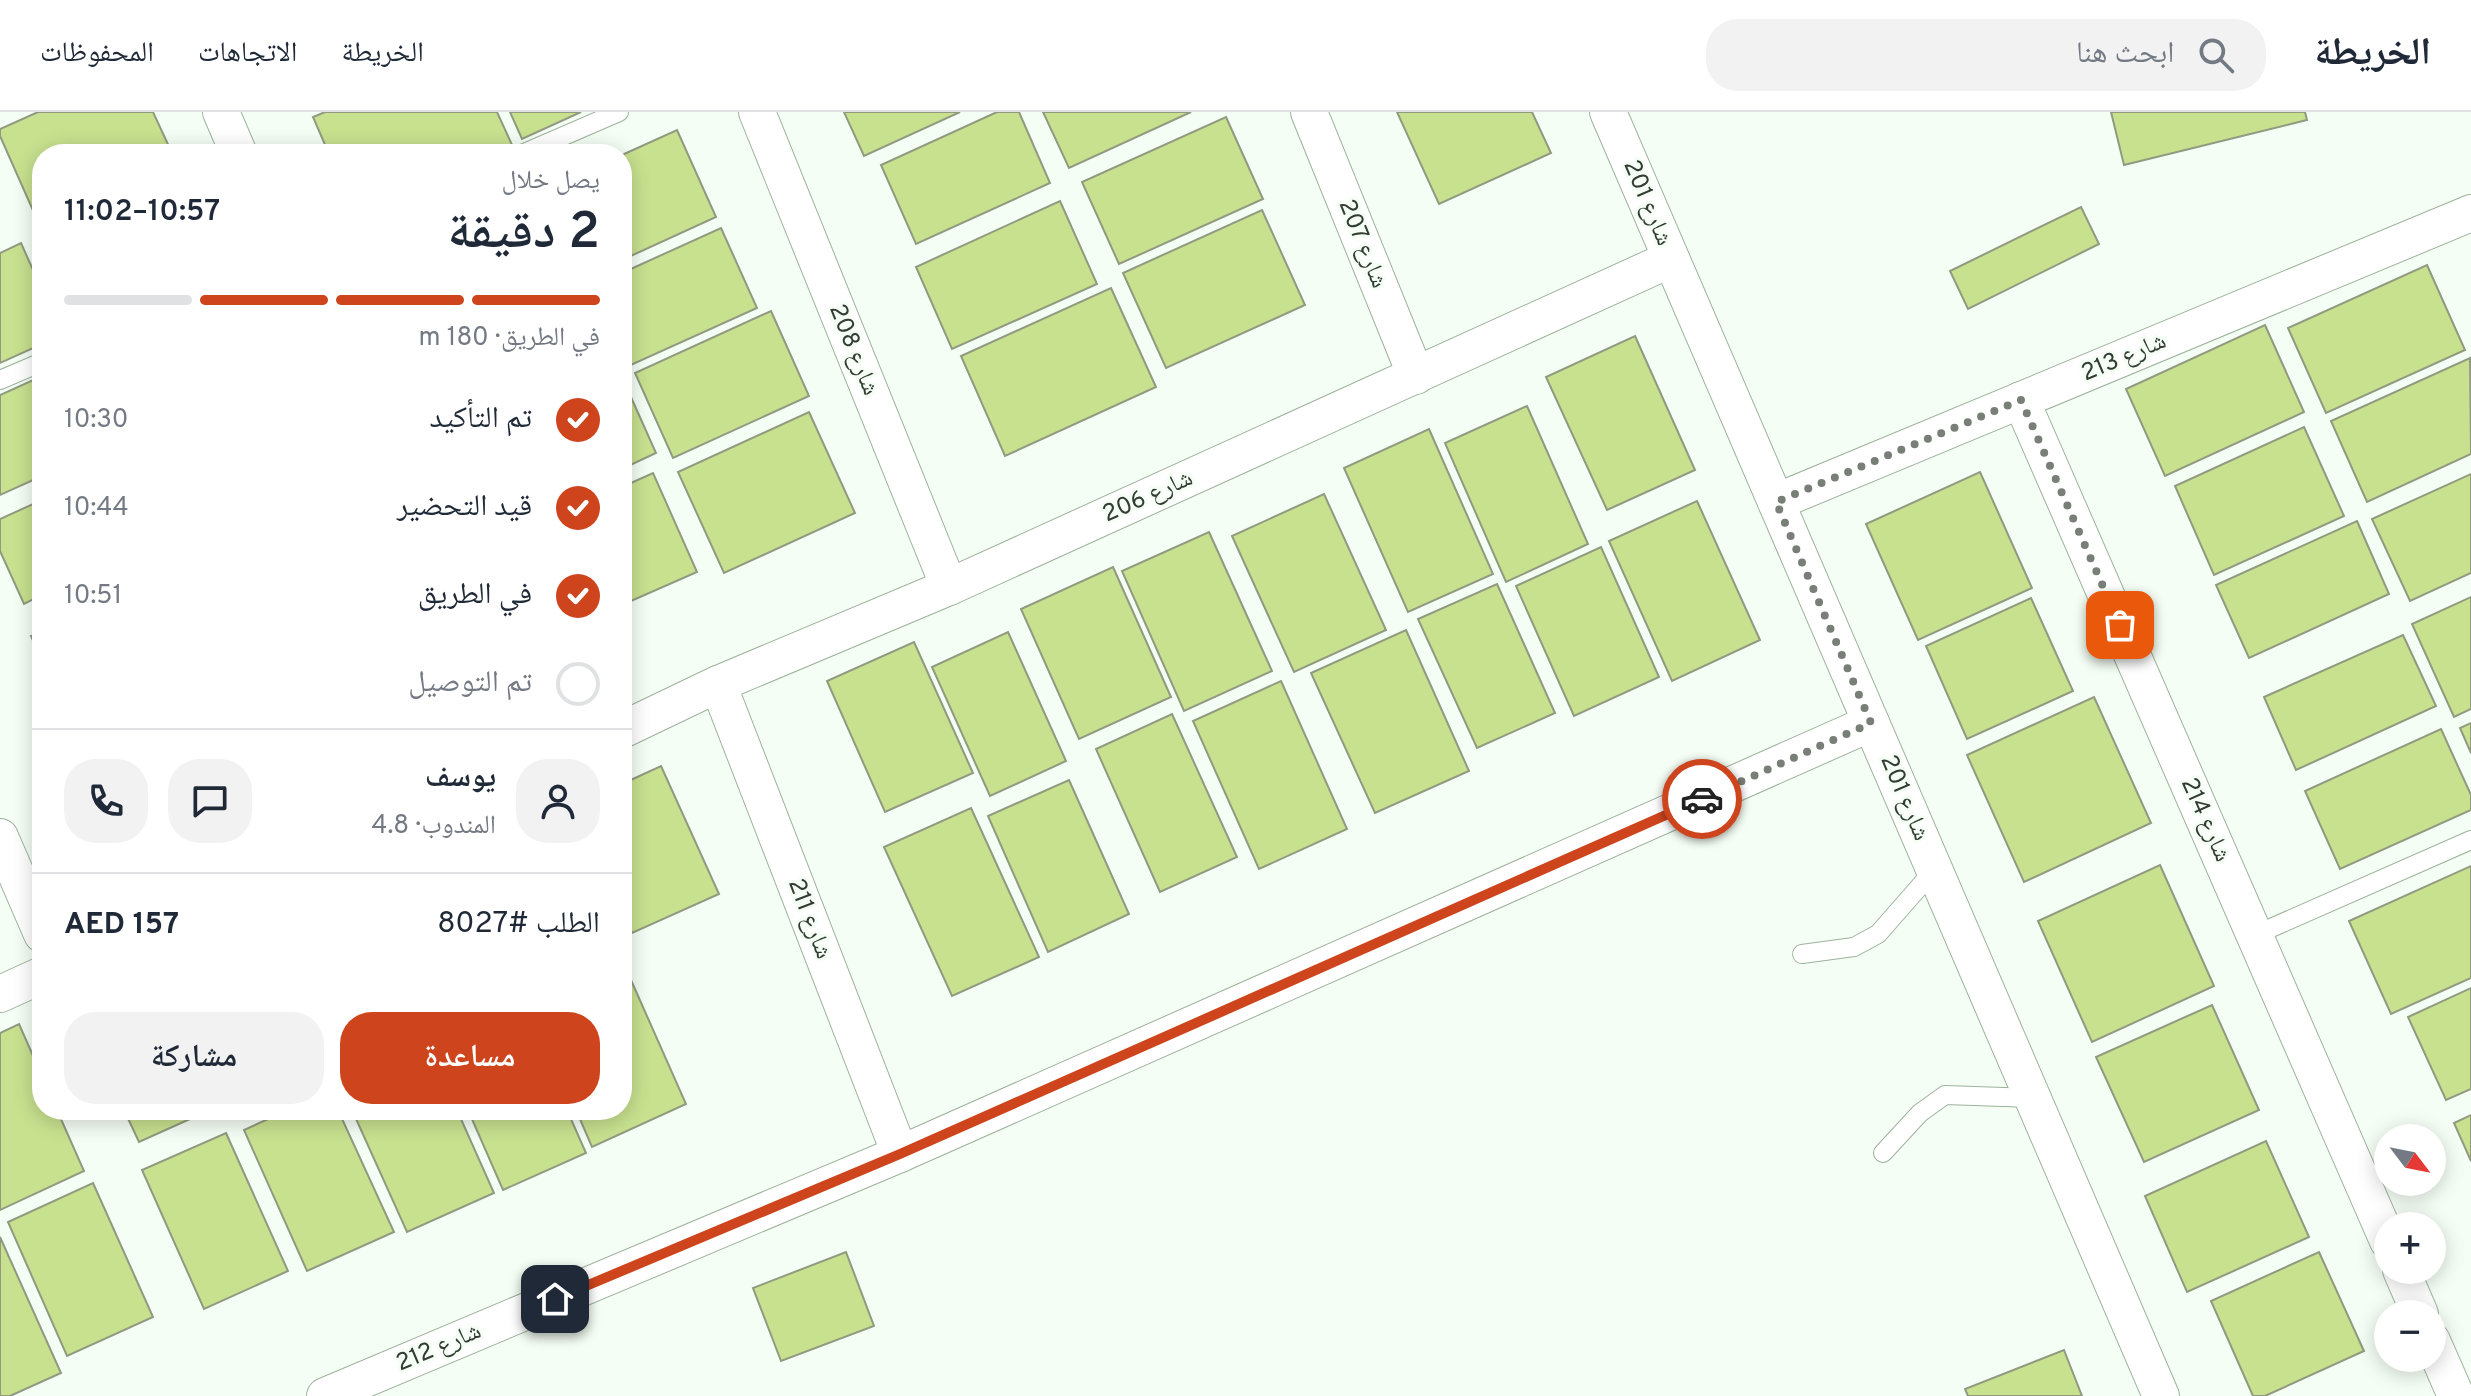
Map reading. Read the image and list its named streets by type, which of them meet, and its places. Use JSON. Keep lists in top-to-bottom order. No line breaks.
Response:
{"streets":{"street":["شارع 201","شارع 207","شارع 208","شارع 213","شارع 206","شارع 214","شارع 211","شارع 212"]},"crossings":[["شارع 201","شارع 213"],["شارع 201","شارع 206"],["شارع 201","شارع 212"],["شارع 207","شارع 206"],["شارع 208","شارع 206"],["شارع 213","شارع 214"],["شارع 206","شارع 211"],["شارع 211","شارع 212"]],"north":"bottom right","page":{"header":"الخريطة","search":"ابحث هنا","nav":["الخريطة","الاتجاهات","المحفوظات"],"heading":["2 دقيقة","يصل خلال","10:57–11:02"],"panel":["يوسف","المندوب · 4.8","الطلب #8027","AED 157"],"bar":"في الطريق · 180 m","list":[["تم التأكيد","10:30"],["قيد التحضير","10:44"],["في الطريق","10:51"],"تم التوصيل"],"buttons":["مساعدة","مشاركة"],"map_buttons":["+","−"]}}
